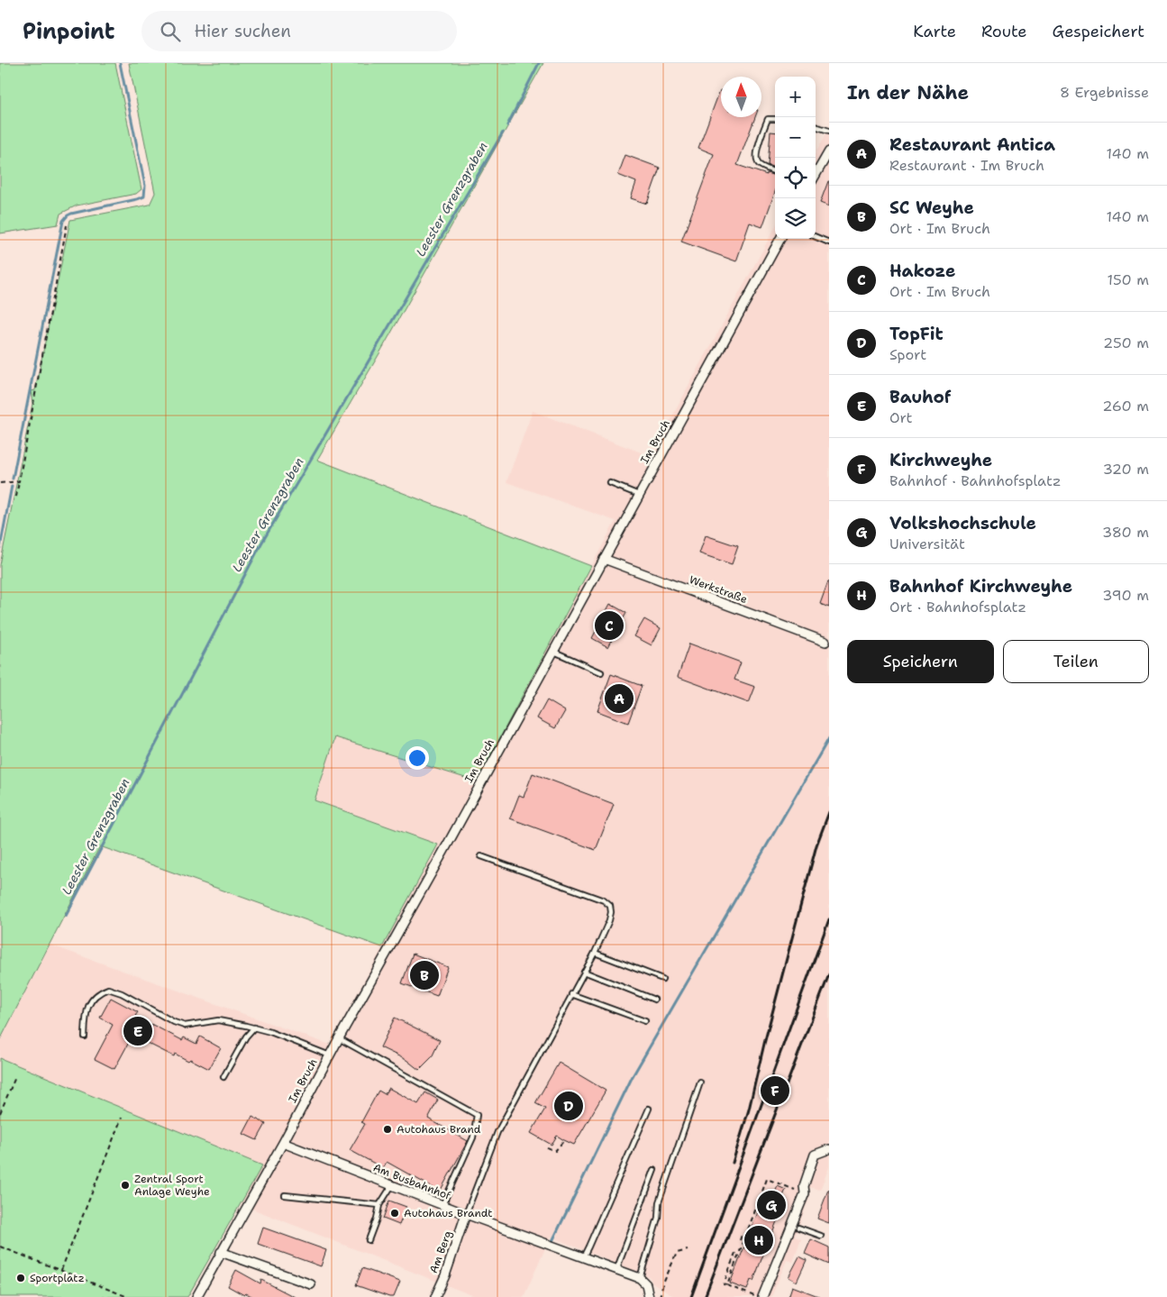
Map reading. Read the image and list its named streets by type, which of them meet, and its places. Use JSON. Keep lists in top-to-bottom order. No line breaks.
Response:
{"streets":{"street":["Im Bruch","Werkstraße","Am Busbahnhof","Am Berg"]},"crossings":[["Im Bruch","Werkstraße"],["Im Bruch","Am Busbahnhof"],["Am Busbahnhof","Am Berg"]],"water":["Leester Grenzgraben"],"places":["Autohaus Brand","Zentral Sport Anlage Weyhe","Autohaus Brandt","Sportplatz"],"north":"top","page":{"header":"Pinpoint","search":"Hier suchen","nav":["Karte","Route","Gespeichert"],"heading":["In der Nähe","8 Ergebnisse"],"map_buttons":["+","−"],"list":[{"mark":"A","name":"Restaurant Antica","note":"Restaurant · Im Bruch","value":"140 m"},{"mark":"B","name":"SC Weyhe","note":"Ort · Im Bruch","value":"140 m"},{"mark":"C","name":"Hakoze","note":"Ort · Im Bruch","value":"150 m"},{"mark":"D","name":"TopFit","note":"Sport","value":"250 m"},{"mark":"E","name":"Bauhof","note":"Ort","value":"260 m"},{"mark":"F","name":"Kirchweyhe","note":"Bahnhof · Bahnhofsplatz","value":"320 m"},{"mark":"G","name":"Volkshochschule","note":"Universität","value":"380 m"},{"mark":"H","name":"Bahnhof Kirchweyhe","note":"Ort · Bahnhofsplatz","value":"390 m"}],"pins":["C","A","B","E","F","D","G","H"],"buttons":["Speichern","Teilen"]}}
